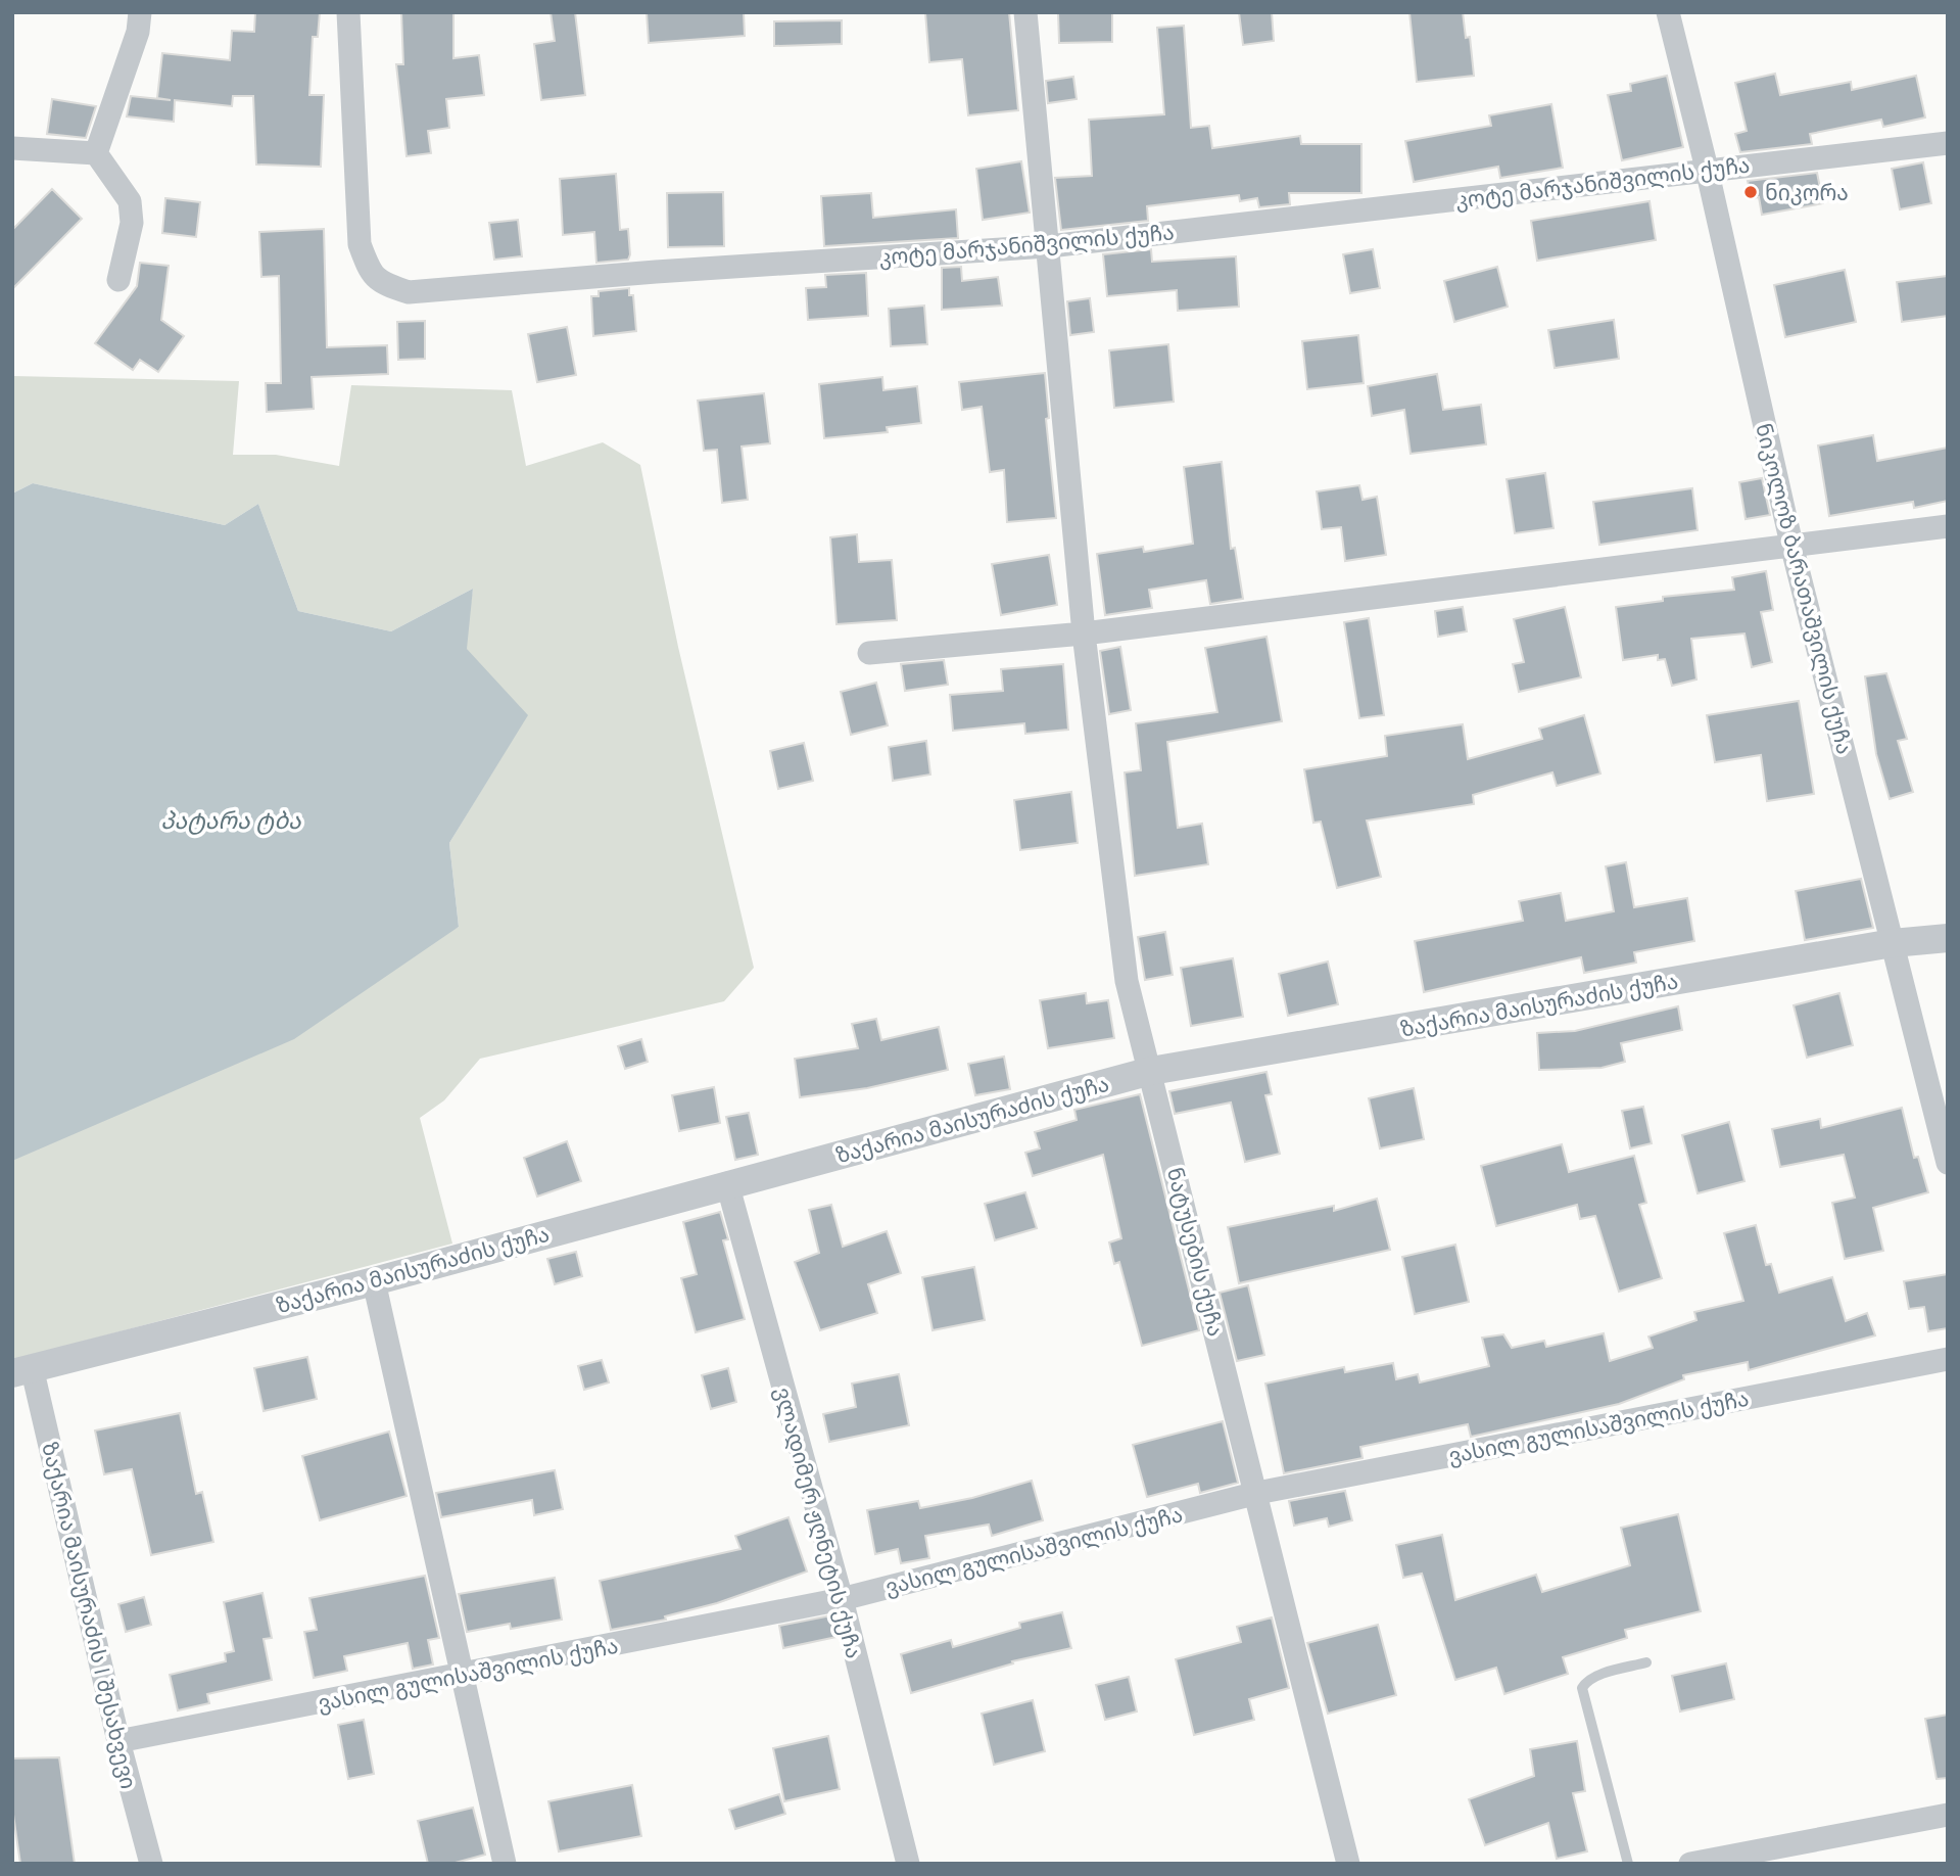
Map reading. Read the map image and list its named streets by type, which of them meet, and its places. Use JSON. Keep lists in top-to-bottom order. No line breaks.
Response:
{"streets":{"street":["კოტე მარჯანიშვილის ქუჩა","ნიკოლოზ ბარათაშვილის ქუჩა","ზაქარია მაისურაძის ქუჩა","ნატუსების ქუჩა","ვასილ გულისაშვილის ქუჩა","ვლადიმერ ჟღნეტის ქუჩა","ზაქარია მაისურაძის I შესახვევი"]},"crossings":[["კოტე მარჯანიშვილის ქუჩა","ნიკოლოზ ბარათაშვილის ქუჩა"],["კოტე მარჯანიშვილის ქუჩა","ნატუსების ქუჩა"],["ნიკოლოზ ბარათაშვილის ქუჩა","ზაქარია მაისურაძის ქუჩა"],["ზაქარია მაისურაძის ქუჩა","ნატუსების ქუჩა"],["ზაქარია მაისურაძის ქუჩა","ვლადიმერ ჟღნეტის ქუჩა"],["ზაქარია მაისურაძის ქუჩა","ზაქარია მაისურაძის I შესახვევი"],["ნატუსების ქუჩა","ვასილ გულისაშვილის ქუჩა"],["ვასილ გულისაშვილის ქუჩა","ვლადიმერ ჟღნეტის ქუჩა"],["ვასილ გულისაშვილის ქუჩა","ზაქარია მაისურაძის I შესახვევი"]],"water":["პატარა ტბა"],"places":["ნიკორა"]}
